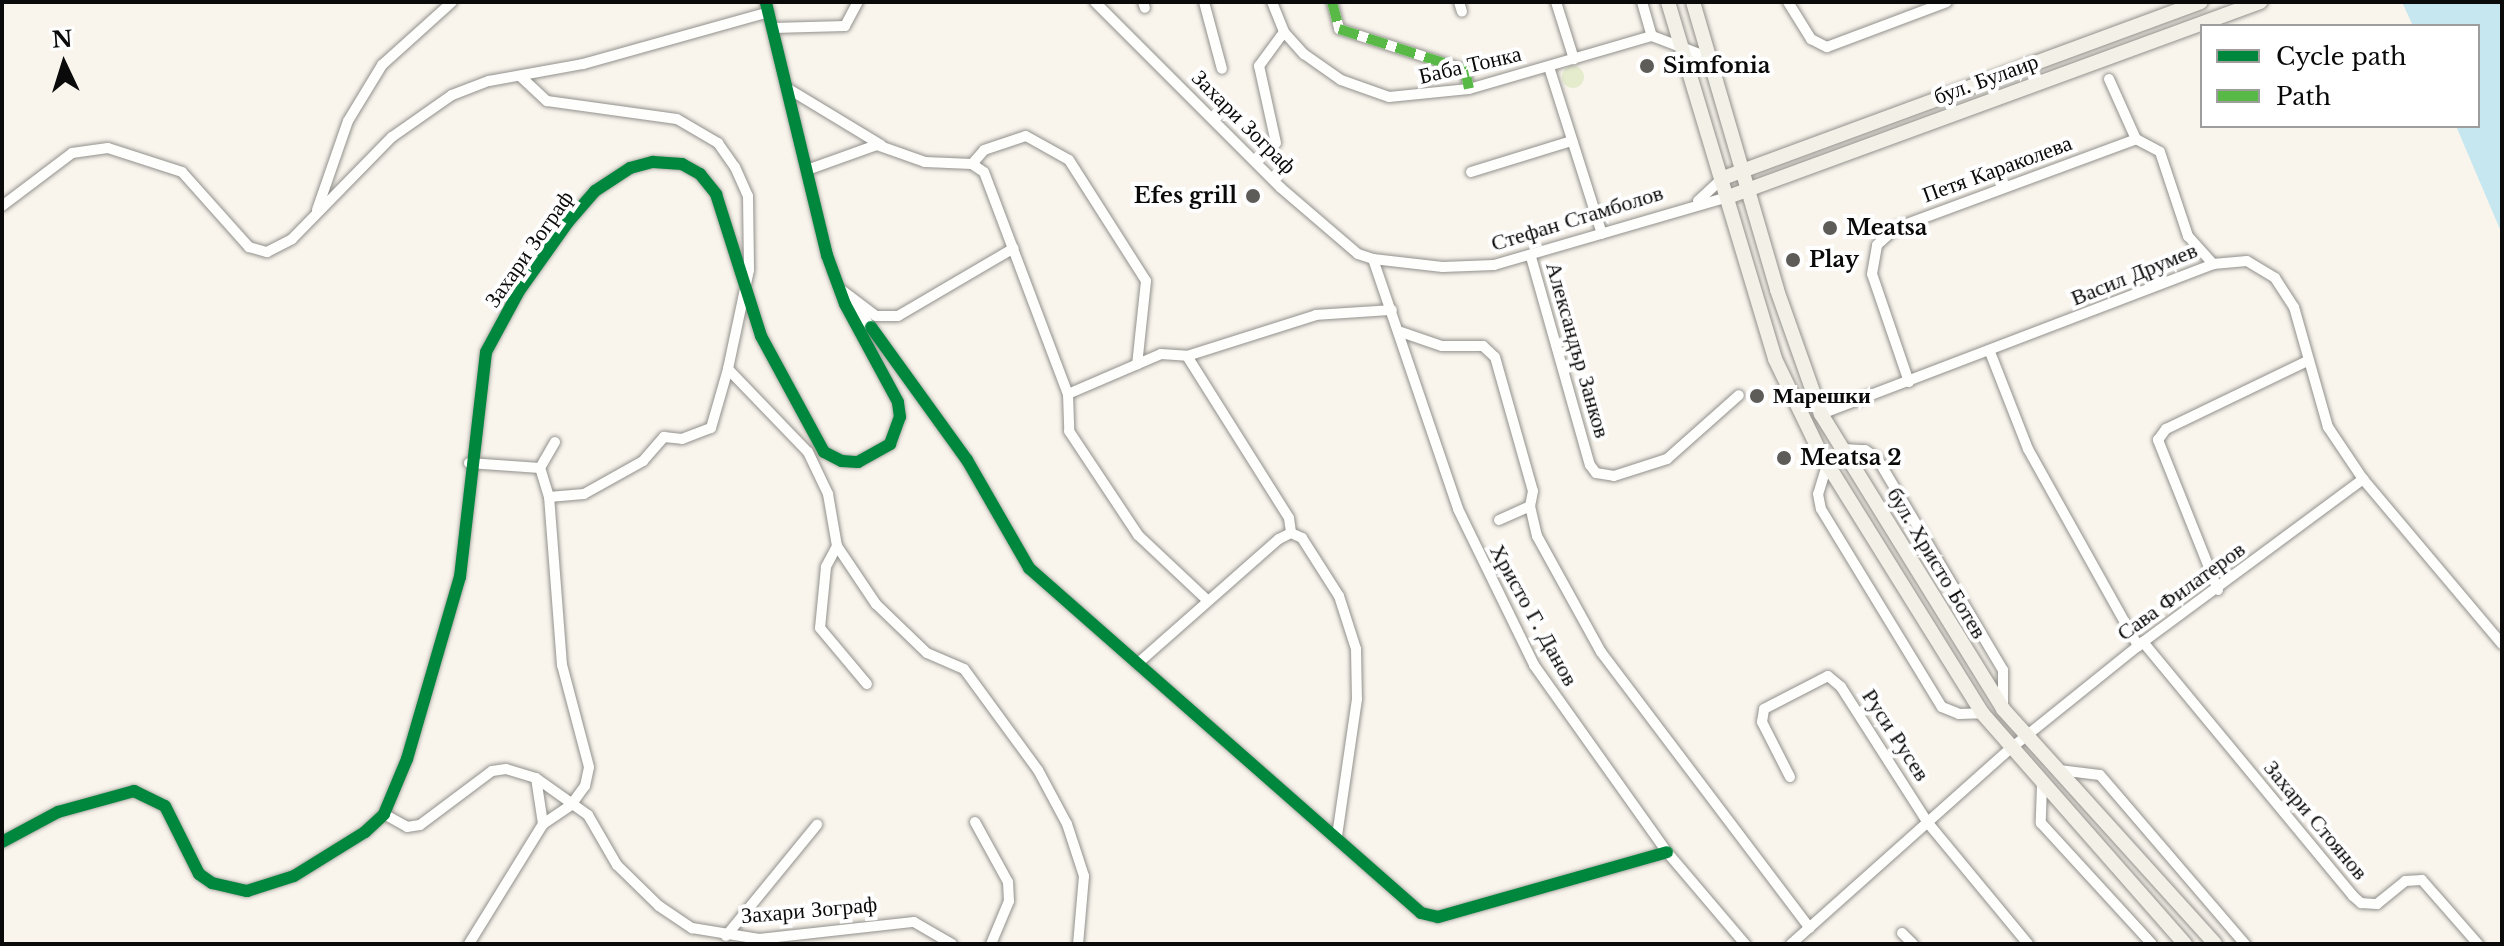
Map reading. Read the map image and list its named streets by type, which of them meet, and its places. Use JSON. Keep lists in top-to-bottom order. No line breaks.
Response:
{"streets":{"main road":["бул. Булаир","бул. Христо Ботев"],"street":["Баба Тонка","Захари Зограф","Петя Караколева","Стефан Стамболов","Васил Друмев","Александър Занков","Сава Филатеров","Христо Г. Данов","Руси Русев","Захари Стоянов"]},"crossings":[["бул. Булаир","Стефан Стамболов"],["бул. Булаир","бул. Христо Ботев"],["Захари Зограф","Стефан Стамболов"],["Захари Зограф","Христо Г. Данов"],["Петя Караколева","Васил Друмев"],["Стефан Стамболов","Александър Занков"],["Стефан Стамболов","бул. Христо Ботев"],["Стефан Стамболов","Христо Г. Данов"],["Васил Друмев","бул. Христо Ботев"],["Васил Друмев","Сава Филатеров"],["бул. Христо Ботев","Сава Филатеров"],["Сава Филатеров","Руси Русев"],["Сава Филатеров","Захари Стоянов"]],"places":["Simfonia","Efes grill","Meatsa","Play","Марешки","Meatsa 2"],"legend":["Cycle path","Path"],"north":"top"}
